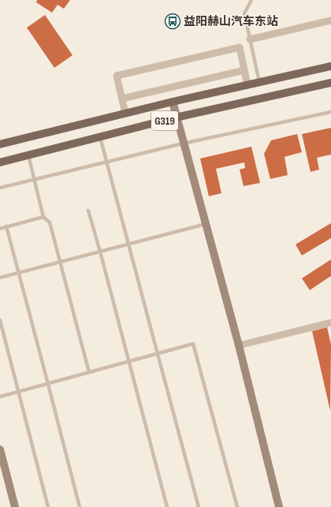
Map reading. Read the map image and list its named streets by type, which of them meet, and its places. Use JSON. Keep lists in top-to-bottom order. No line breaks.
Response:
{"streets":{"main road":["G319"]},"places":{"bus stop":["益阳赫山汽车东站"]}}
